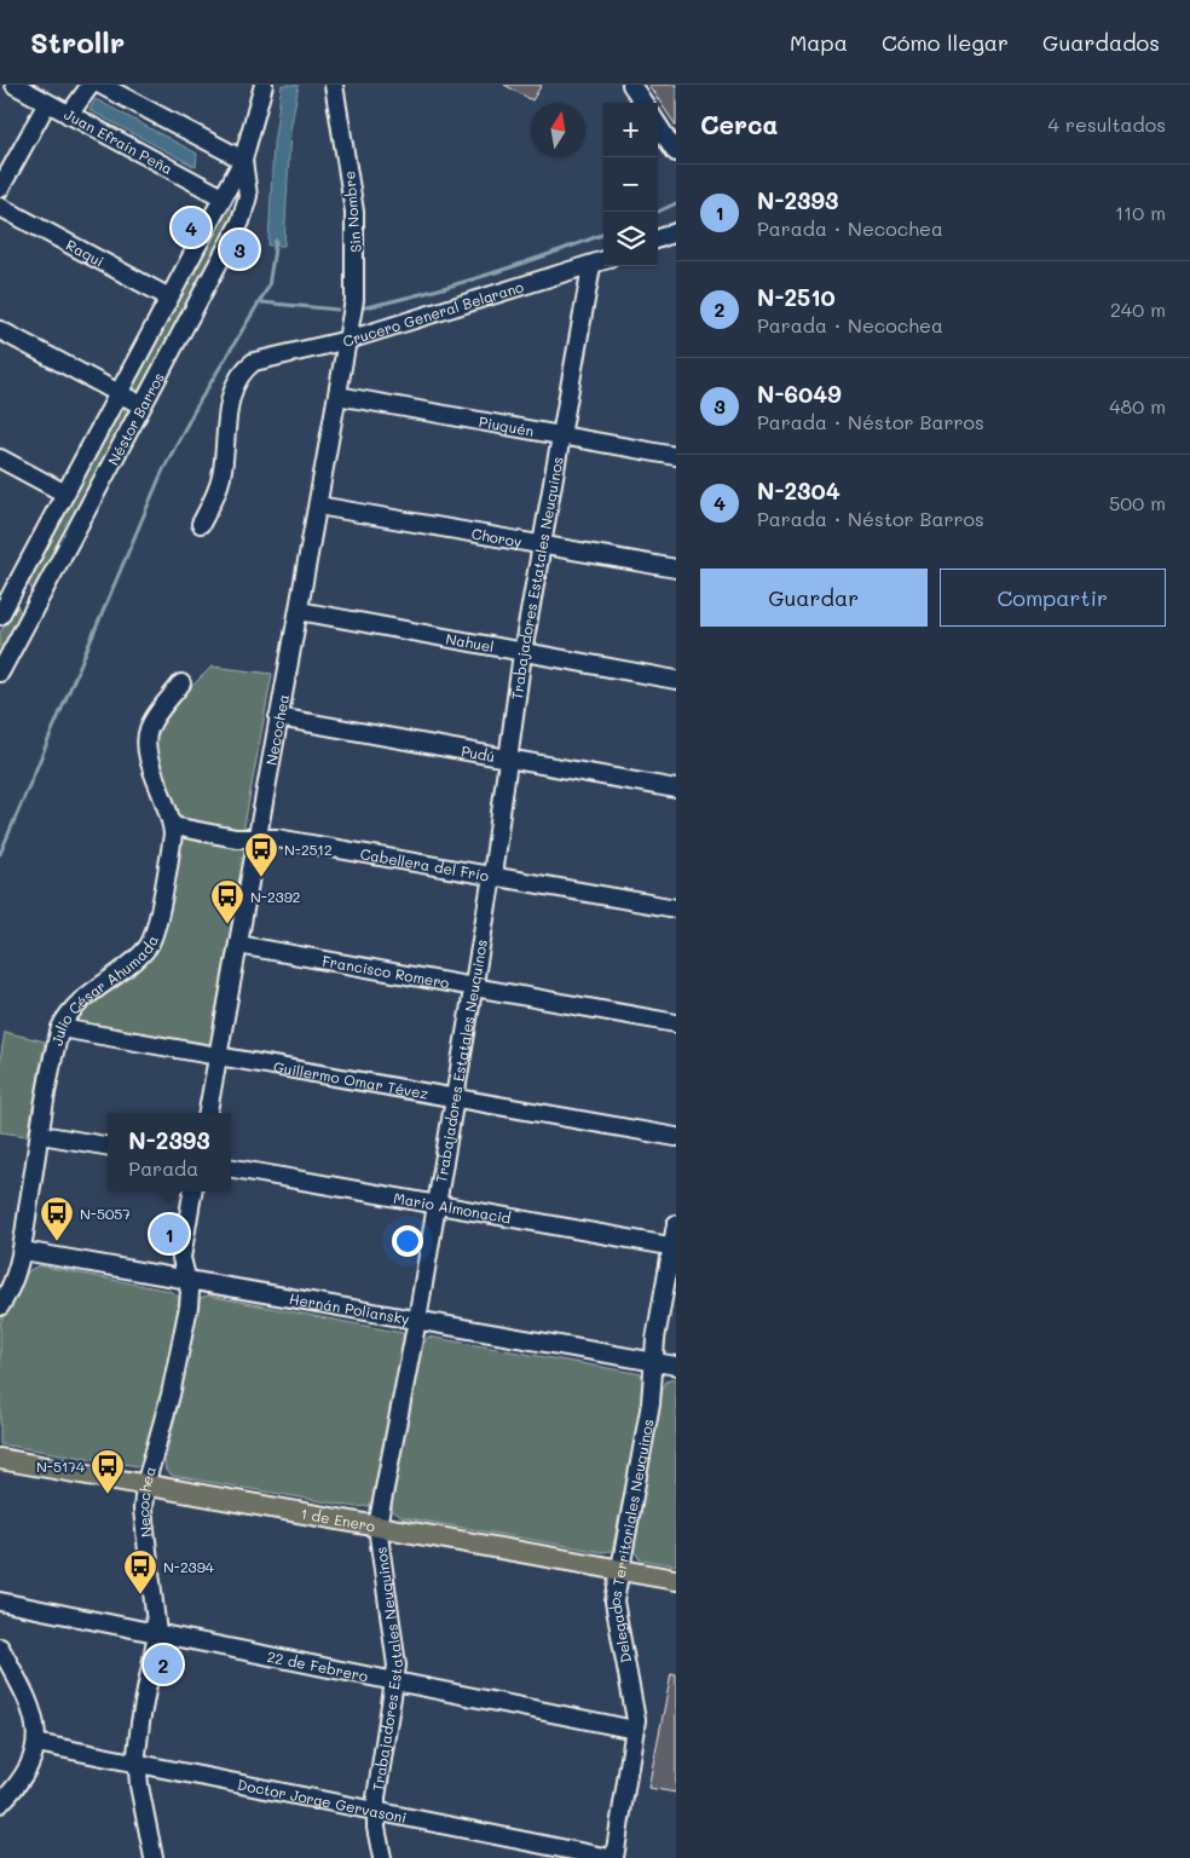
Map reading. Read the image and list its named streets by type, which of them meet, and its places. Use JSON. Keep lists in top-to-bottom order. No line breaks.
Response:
{"streets":{"main road":["1 de Enero"],"street":["Juan Efraín Peña","Sin Nombre","Raqui","Crucero General Belgrano","Néstor Barros","Piuquén","Choroy","Trabajadores Estatales Neuquinos","Nahuel","Necochea","Pudú","Cabellera del Frío","Francisco Romero","Julio César Ahumada","Guillermo Omar Tévez","Mario Almonacid","Hernán Poliansky","Delegados Territoriales Neuquinos","22 de Febrero","Doctor Jorge Gervasoni"]},"crossings":[["Juan Efraín Peña","Néstor Barros"],["Sin Nombre","Crucero General Belgrano"],["Sin Nombre","Necochea"],["Raqui","Néstor Barros"],["Crucero General Belgrano","Trabajadores Estatales Neuquinos"],["Crucero General Belgrano","Necochea"],["Piuquén","Trabajadores Estatales Neuquinos"],["Piuquén","Necochea"],["Choroy","Trabajadores Estatales Neuquinos"],["Choroy","Necochea"],["Trabajadores Estatales Neuquinos","Nahuel"],["Trabajadores Estatales Neuquinos","Pudú"],["Trabajadores Estatales Neuquinos","Cabellera del Frío"],["Trabajadores Estatales Neuquinos","Francisco Romero"],["Trabajadores Estatales Neuquinos","Guillermo Omar Tévez"],["Trabajadores Estatales Neuquinos","Mario Almonacid"],["Trabajadores Estatales Neuquinos","Hernán Poliansky"],["Trabajadores Estatales Neuquinos","1 de Enero"],["Trabajadores Estatales Neuquinos","22 de Febrero"],["Trabajadores Estatales Neuquinos","Doctor Jorge Gervasoni"],["Nahuel","Necochea"],["Necochea","Pudú"],["Necochea","Cabellera del Frío"],["Necochea","Francisco Romero"],["Necochea","Guillermo Omar Tévez"],["Necochea","Hernán Poliansky"],["Necochea","1 de Enero"],["Necochea","22 de Febrero"],["Necochea","Doctor Jorge Gervasoni"],["Cabellera del Frío","Julio César Ahumada"],["Julio César Ahumada","Guillermo Omar Tévez"],["Julio César Ahumada","Hernán Poliansky"],["Mario Almonacid","Delegados Territoriales Neuquinos"],["Hernán Poliansky","Delegados Territoriales Neuquinos"],["1 de Enero","Delegados Territoriales Neuquinos"],["Delegados Territoriales Neuquinos","22 de Febrero"],["Delegados Territoriales Neuquinos","Doctor Jorge Gervasoni"]],"places":{"bus stop":["N-2512","N-2392","N-5057","N-5174","N-2394"]},"north":"top","page":{"header":"Strollr","nav":["Mapa","Cómo llegar","Guardados"],"heading":["Cerca","4 resultados"],"map_buttons":["+","−"],"list":[{"mark":"1","name":"N-2393","note":"Parada · Necochea","value":"110 m"},{"mark":"2","name":"N-2510","note":"Parada · Necochea","value":"240 m"},{"mark":"3","name":"N-6049","note":"Parada · Néstor Barros","value":"480 m"},{"mark":"4","name":"N-2304","note":"Parada · Néstor Barros","value":"500 m"}],"pins":["4","3","1","2"],"buttons":["Guardar","Compartir"],"popup":["N-2393","Parada"]}}
